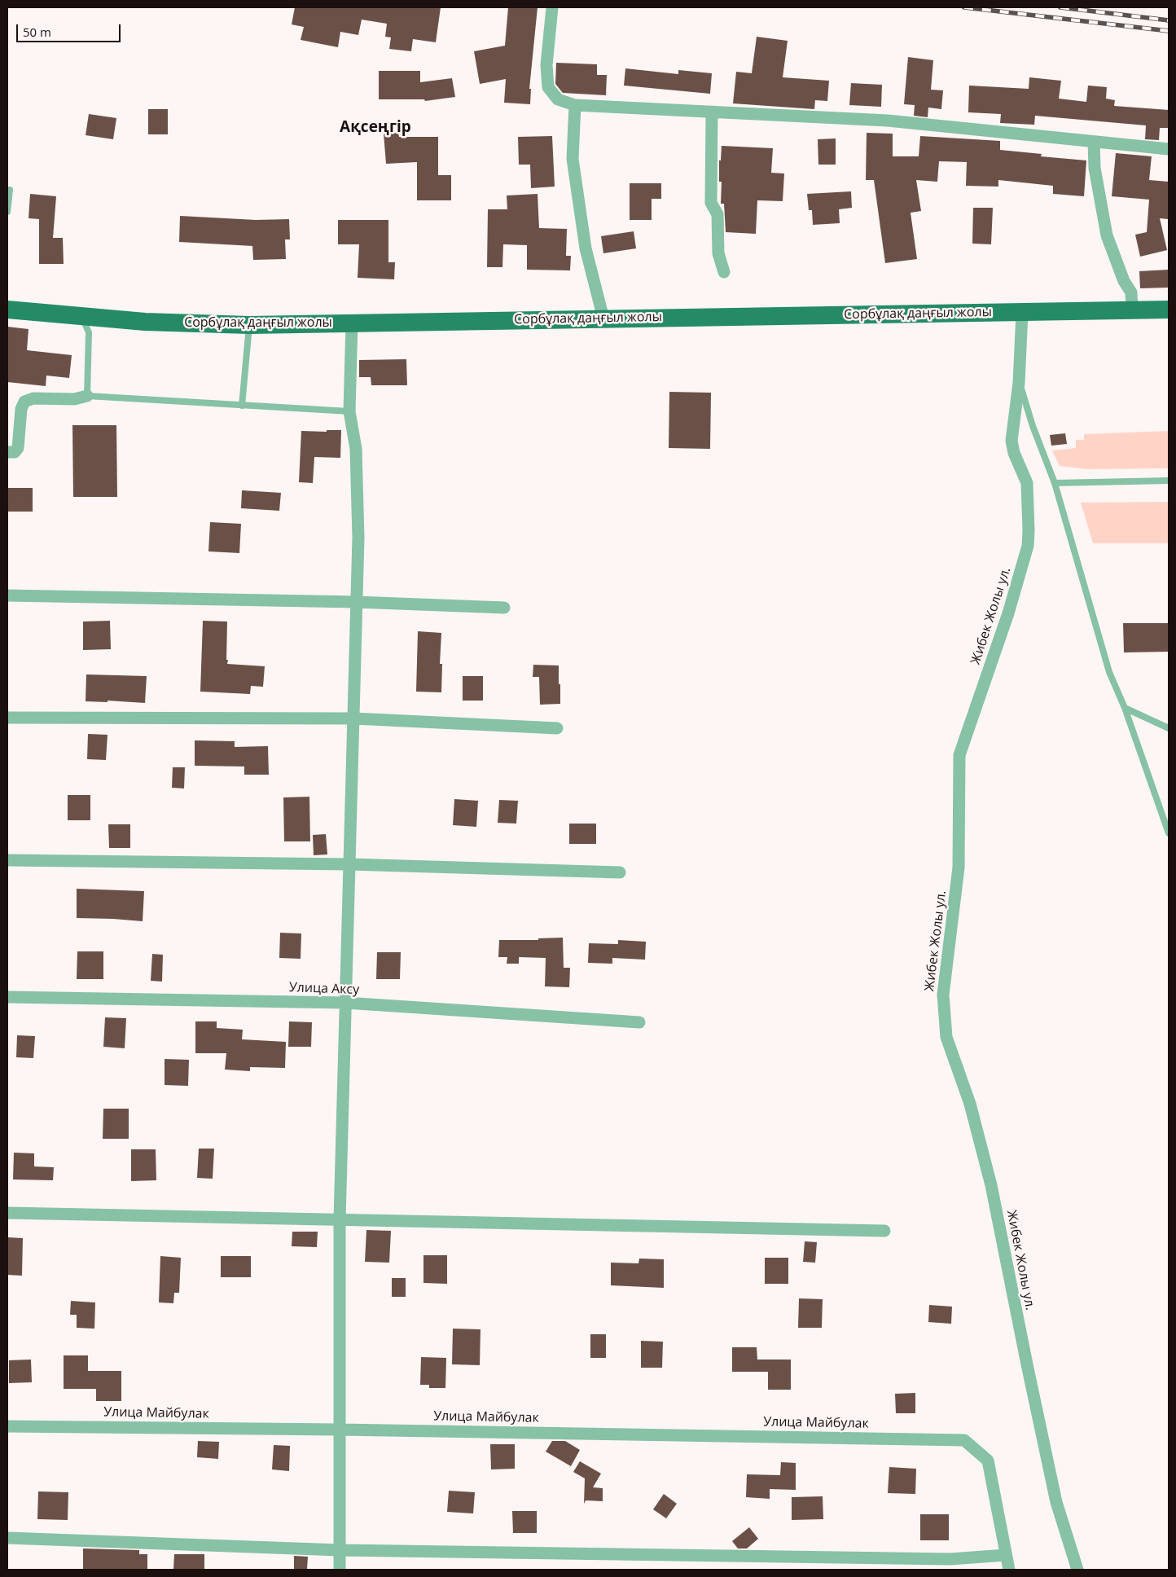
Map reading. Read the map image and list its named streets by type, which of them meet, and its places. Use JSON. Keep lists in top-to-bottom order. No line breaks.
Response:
{"streets":{"main road":["Сорбұлақ даңғыл жолы"],"street":["Жибек Жолы ул.","Улица Аксу","Улица Майбулак"]},"crossings":[["Сорбұлақ даңғыл жолы","Жибек Жолы ул."]],"districts":["Ақсеңгір"],"scale_bar":"50 m"}
